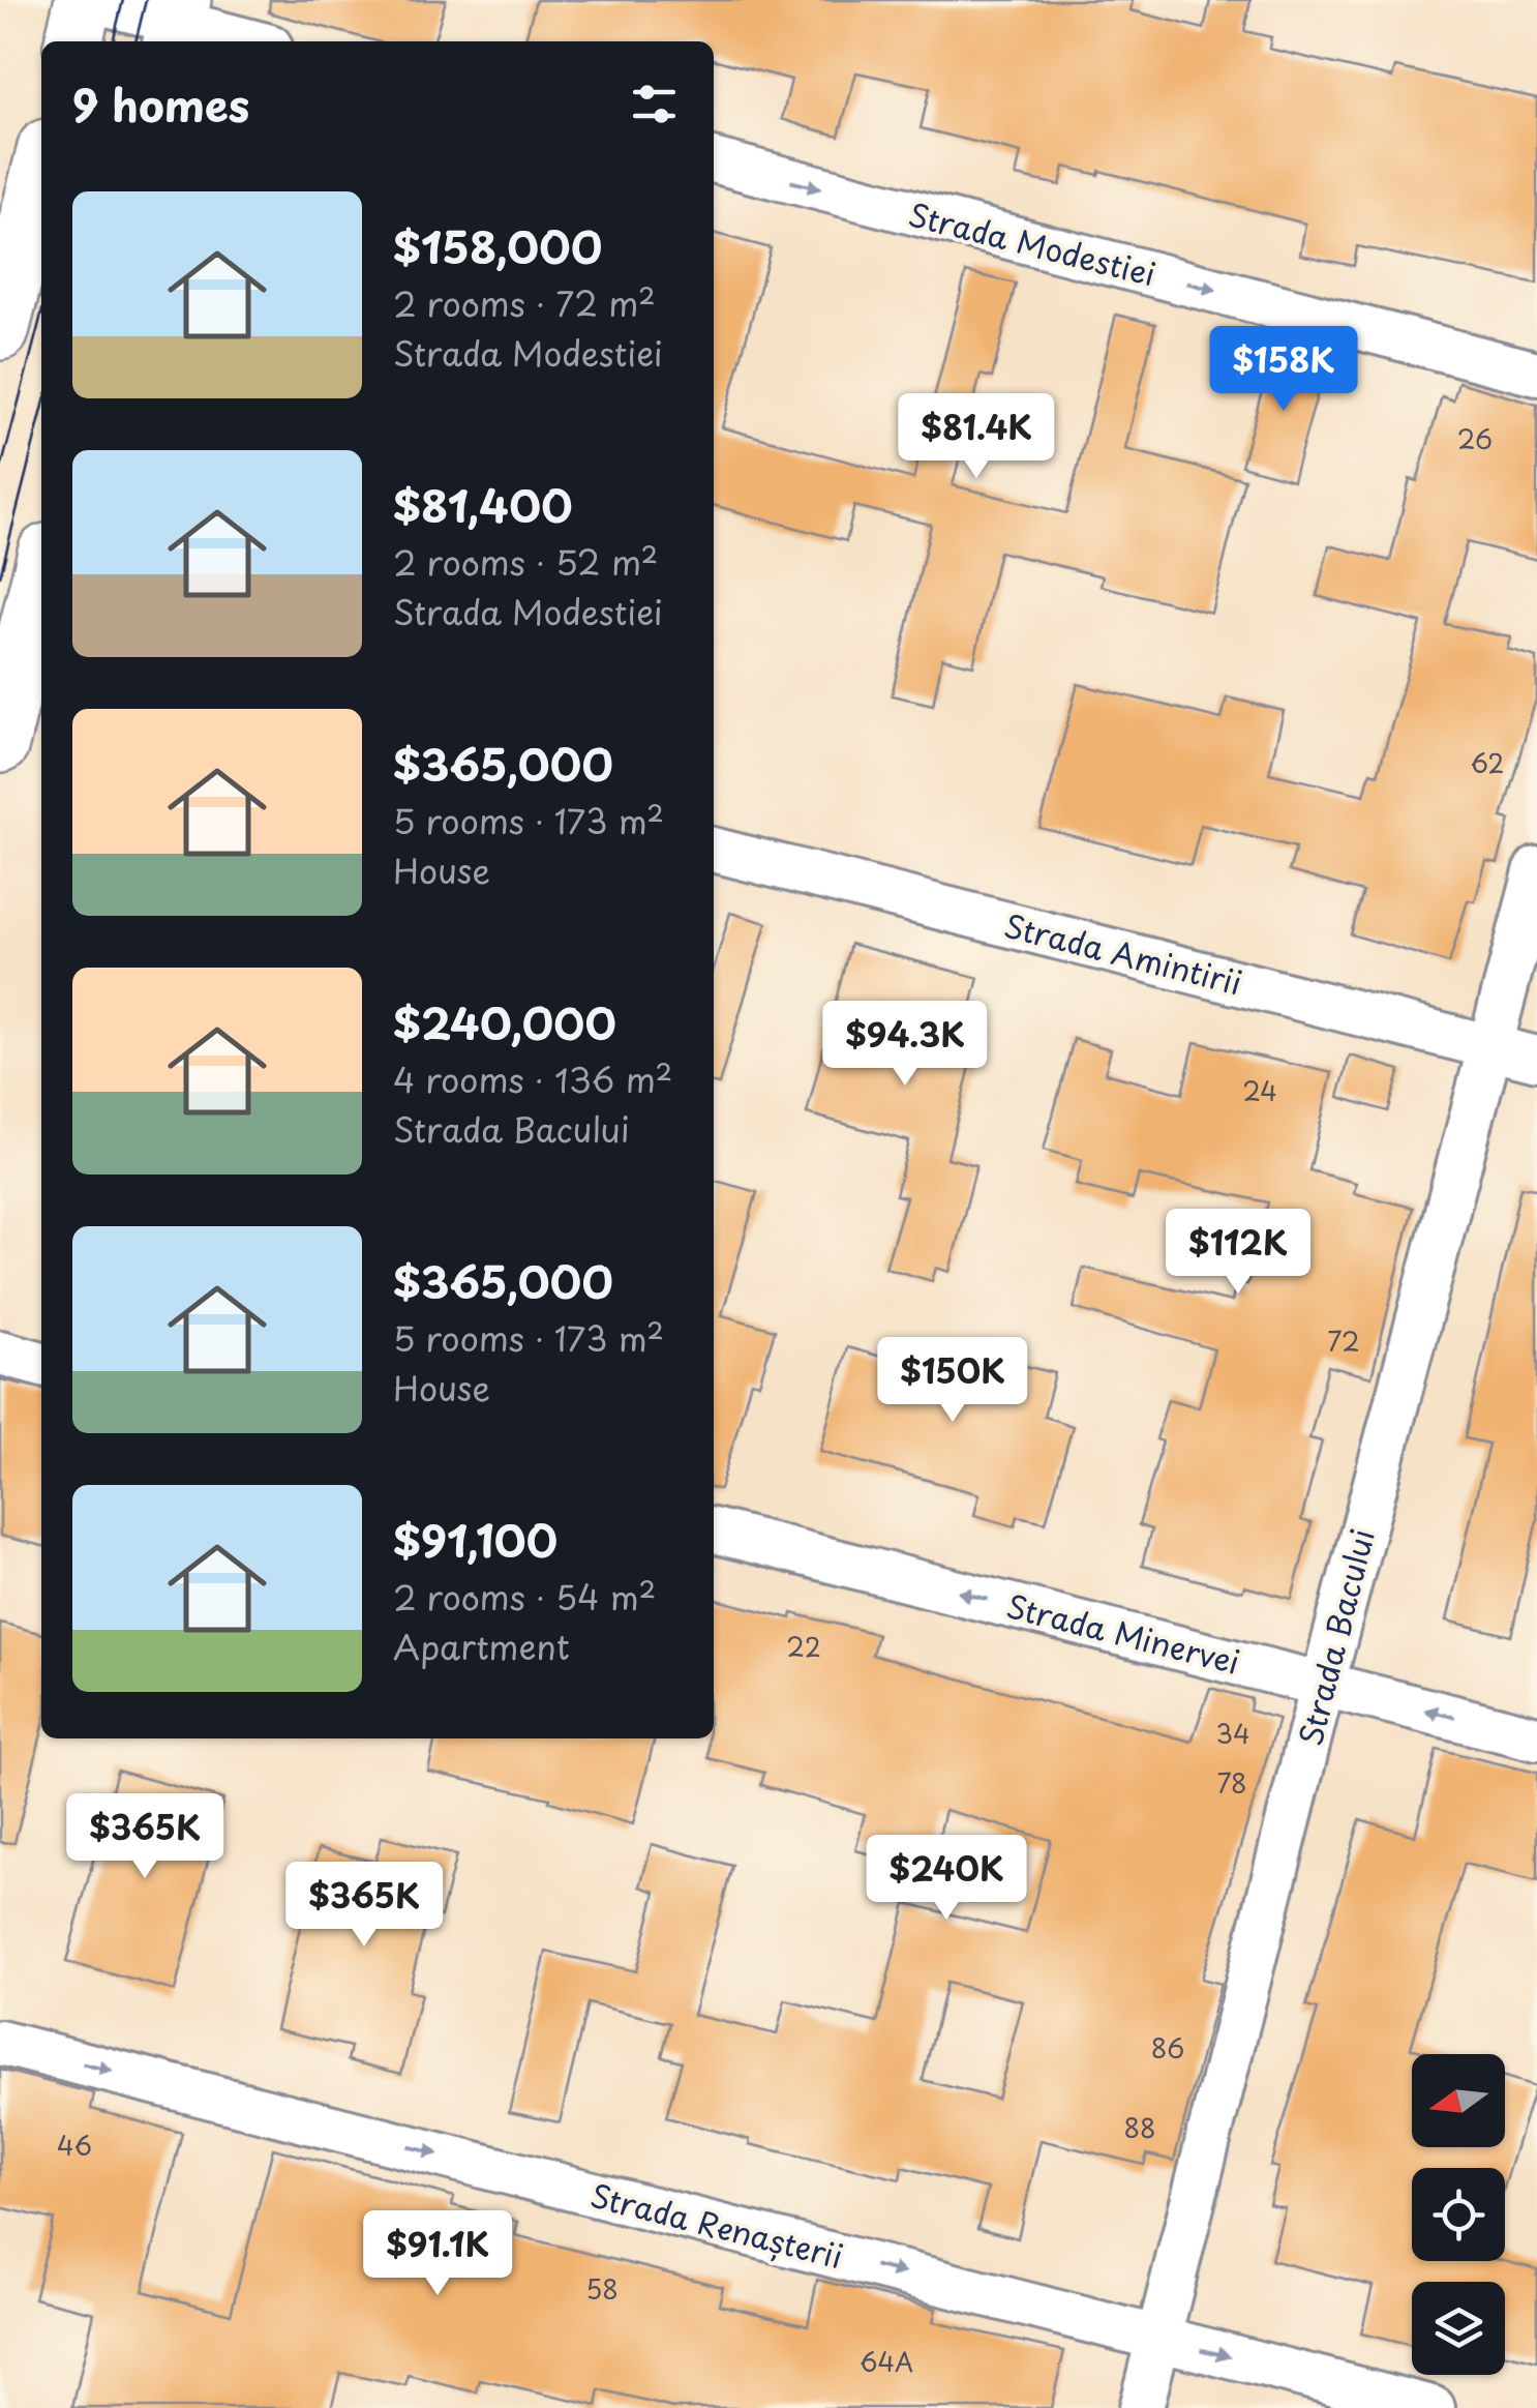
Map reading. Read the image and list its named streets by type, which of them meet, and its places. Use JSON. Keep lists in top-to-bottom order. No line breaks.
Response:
{"streets":{"street":["Strada Modestiei","Strada Amintirii","Strada Minervei","Strada Bacului","Strada Renașterii"]},"crossings":[["Strada Amintirii","Strada Bacului"],["Strada Minervei","Strada Bacului"],["Strada Bacului","Strada Renașterii"]],"one_way":["Strada Modestiei","Strada Minervei","Strada Renașterii"],"house_numbers":["26","62","24","72","22","34","78","86","88","46","58","64A"],"north":"left","page":{"heading":"9 homes","list":[{"name":"$158,000","note":"2 rooms · 72 m² · Strada Modestiei"},{"name":"$81,400","note":"2 rooms · 52 m² · Strada Modestiei"},{"name":"$365,000","note":"5 rooms · 173 m² · House"},{"name":"$240,000","note":"4 rooms · 136 m² · Strada Bacului"},{"name":"$365,000","note":"5 rooms · 173 m² · House"},{"name":"$91,100","note":"2 rooms · 54 m² · Apartment"}],"price":["$158K","$81.4K","$94.3K","$112K","$150K","$365K","$240K","$365K","$91.1K"]}}
